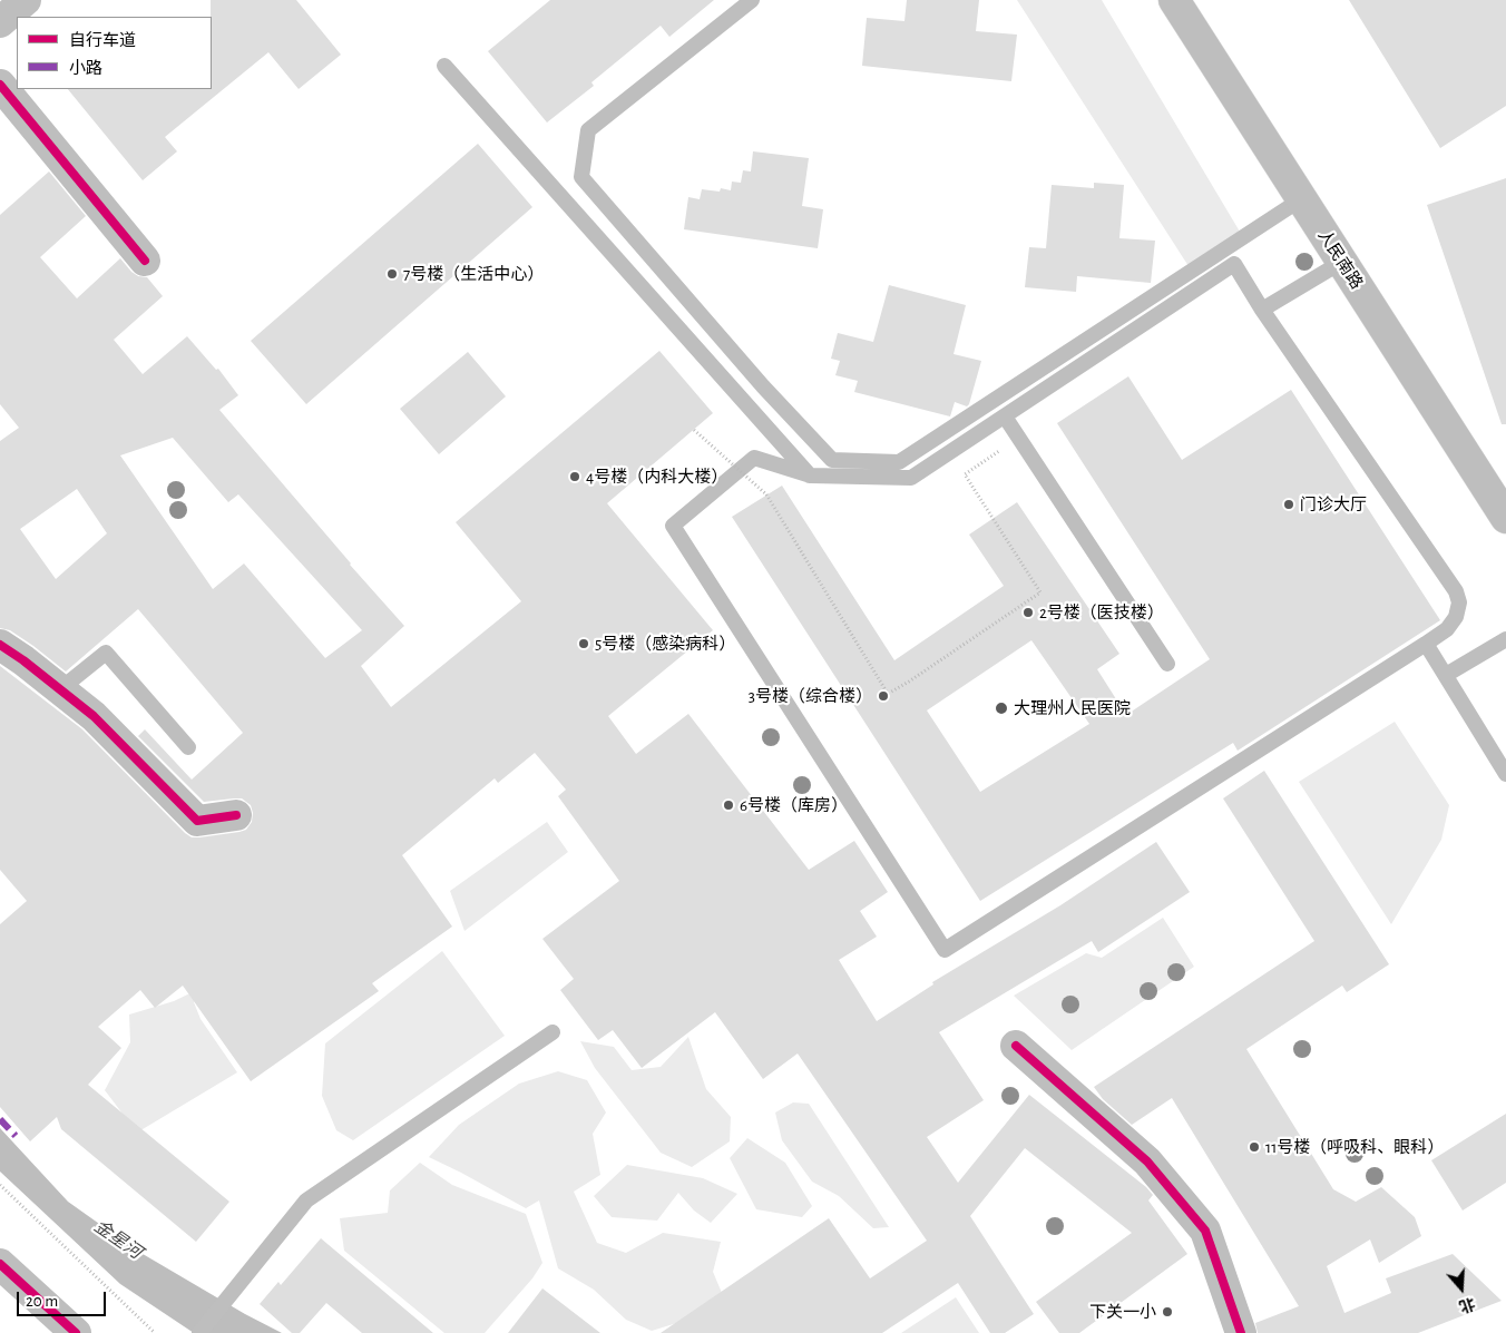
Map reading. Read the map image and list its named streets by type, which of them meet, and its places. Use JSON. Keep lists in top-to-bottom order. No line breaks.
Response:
{"streets":{"street":["人民南路"]},"water":["金星河"],"places":["7号楼（生活中心）","4号楼（内科大楼）","门诊大厅","2号楼（医技楼）","5号楼（感染病科）","3号楼（综合楼）","大理州人民医院","6号楼（库房）","11号楼（呼吸科、眼科）","下关一小"],"legend":["自行车道","小路"],"scale_bar":"20 m","north":"bottom"}
